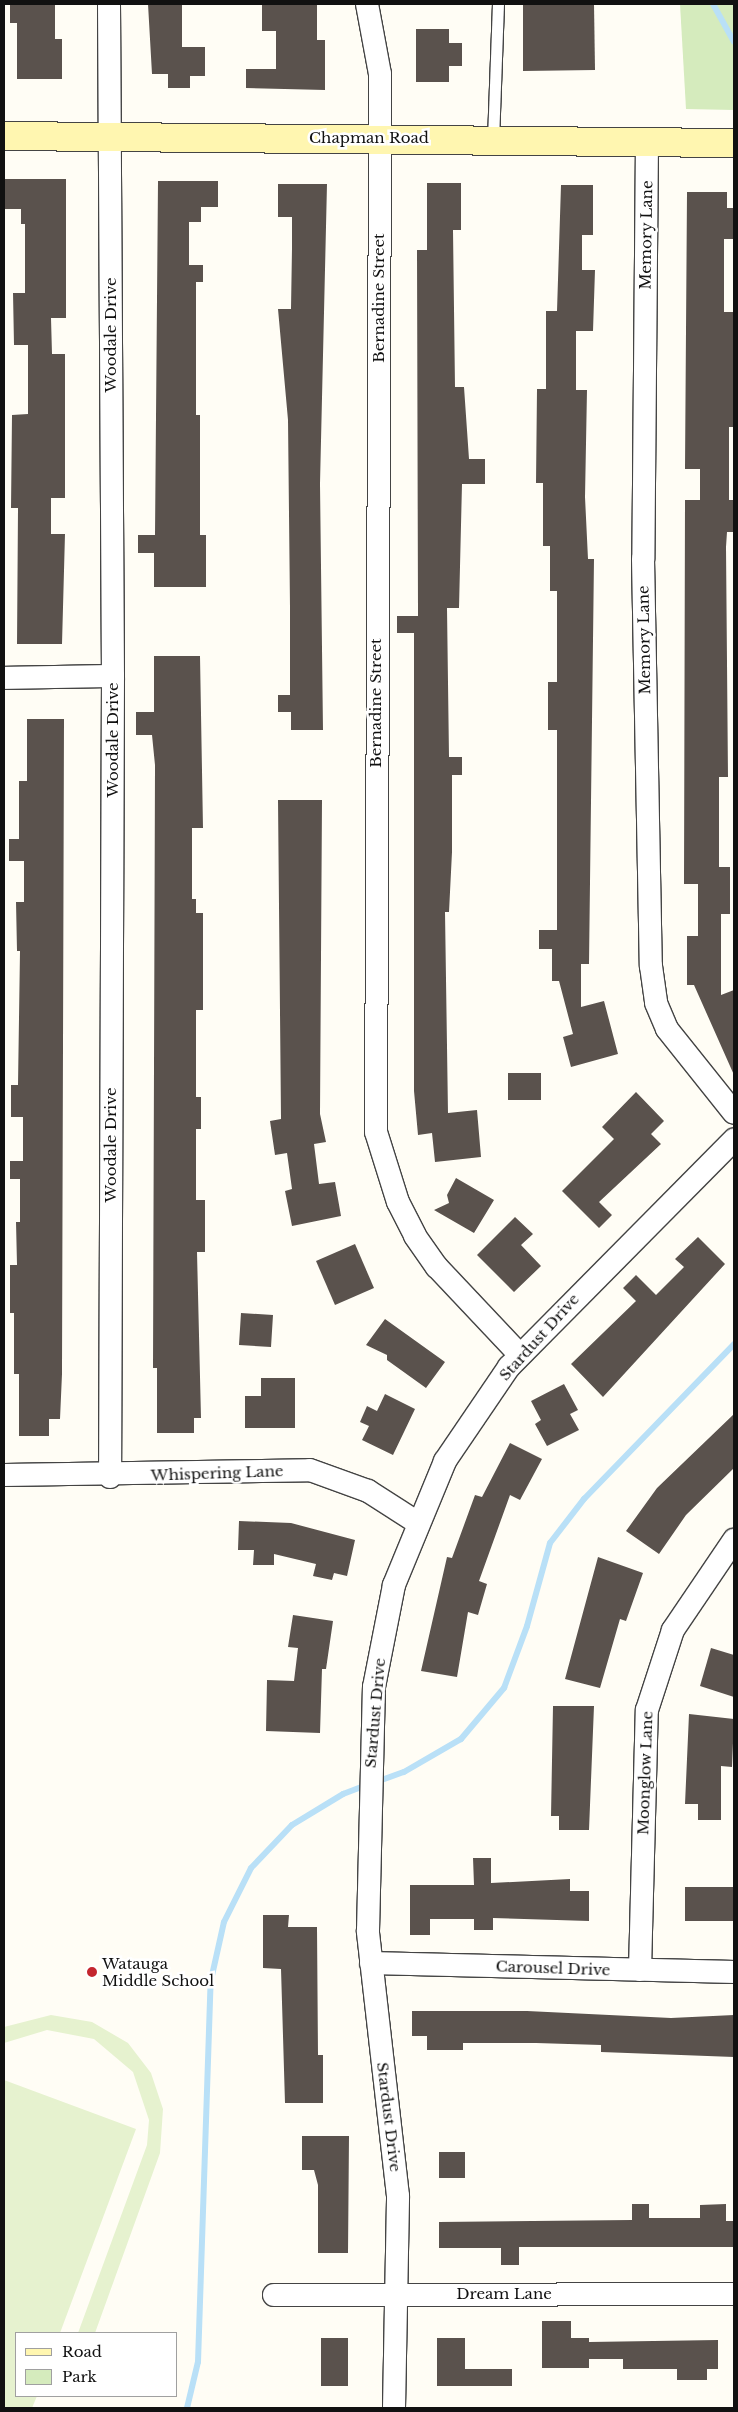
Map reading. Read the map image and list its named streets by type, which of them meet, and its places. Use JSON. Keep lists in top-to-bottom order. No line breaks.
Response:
{"streets":{"street":["Chapman Road","Memory Lane","Bernadine Street","Woodale Drive","Stardust Drive","Whispering Lane","Moonglow Lane","Carousel Drive","Dream Lane"]},"crossings":[["Chapman Road","Memory Lane"],["Chapman Road","Bernadine Street"],["Chapman Road","Woodale Drive"],["Bernadine Street","Stardust Drive"],["Woodale Drive","Whispering Lane"],["Stardust Drive","Whispering Lane"],["Stardust Drive","Carousel Drive"],["Stardust Drive","Dream Lane"],["Moonglow Lane","Carousel Drive"]],"places":["Watauga Middle School"],"legend":["Road","Park"]}
